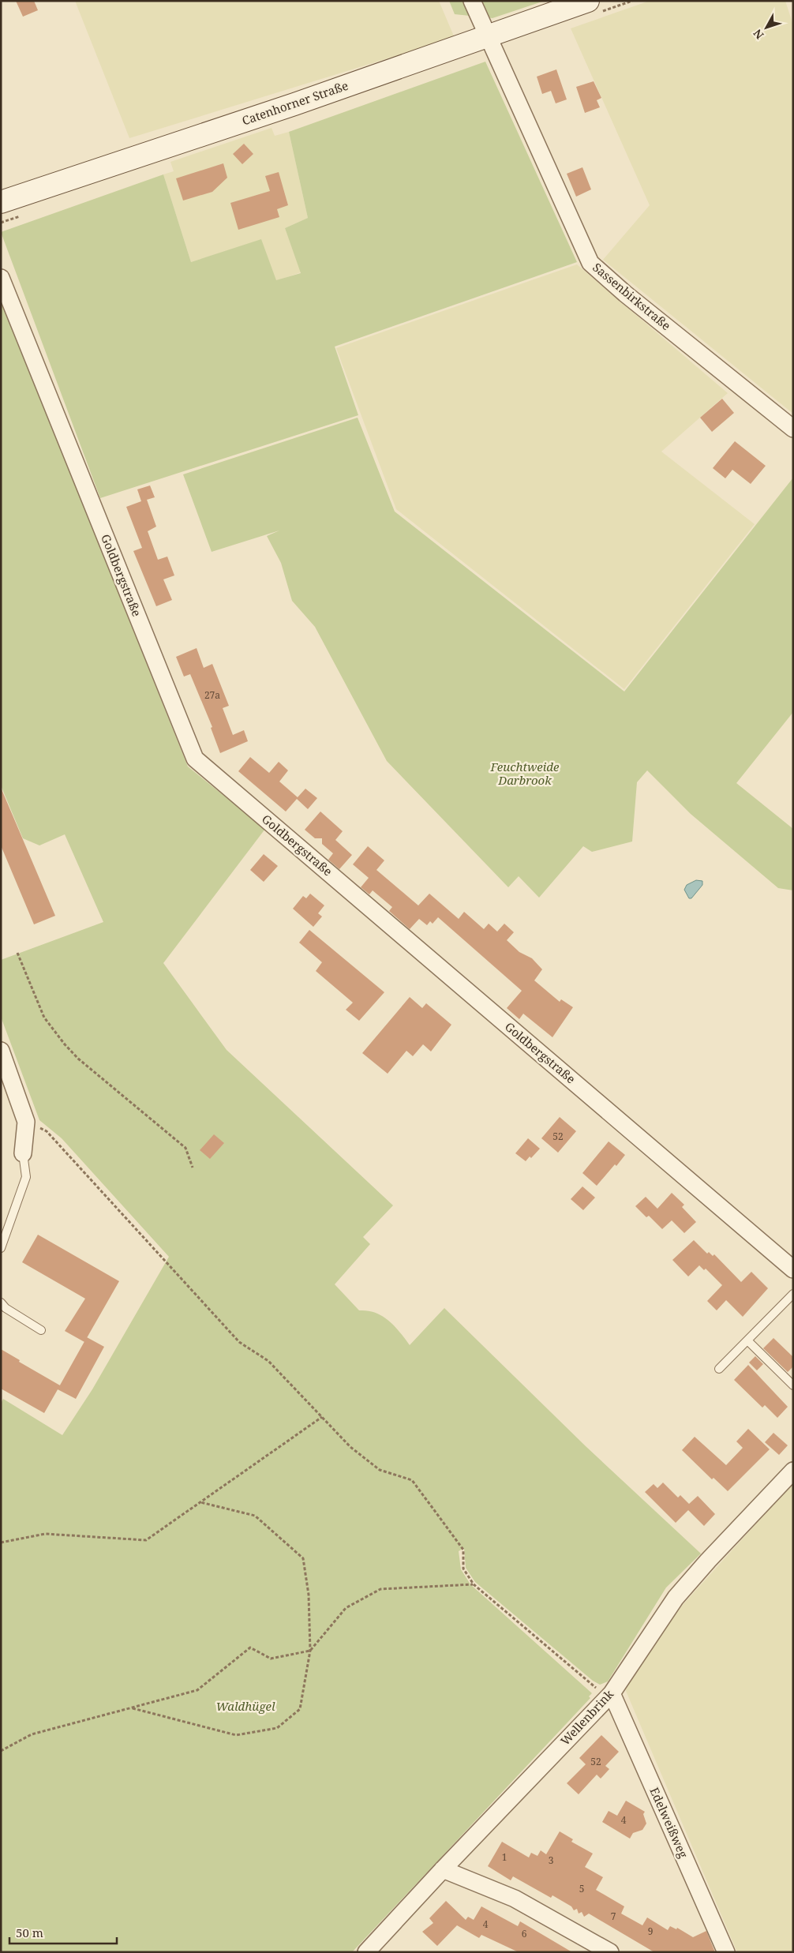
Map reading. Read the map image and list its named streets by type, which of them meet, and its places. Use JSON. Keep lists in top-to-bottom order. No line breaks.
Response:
{"streets":{"street":["Catenhorner Straße","Sassenbirkstraße","Goldbergstraße","Wellenbrink","Edelweißweg"]},"crossings":[["Catenhorner Straße","Sassenbirkstraße"],["Wellenbrink","Edelweißweg"]],"parks":["Feuchtweide Darbrook","Waldhügel"],"house_numbers":["27a","52","52","4","1","3","5","7","4","9","6"],"scale_bar":"50 m","north":"bottom left"}
